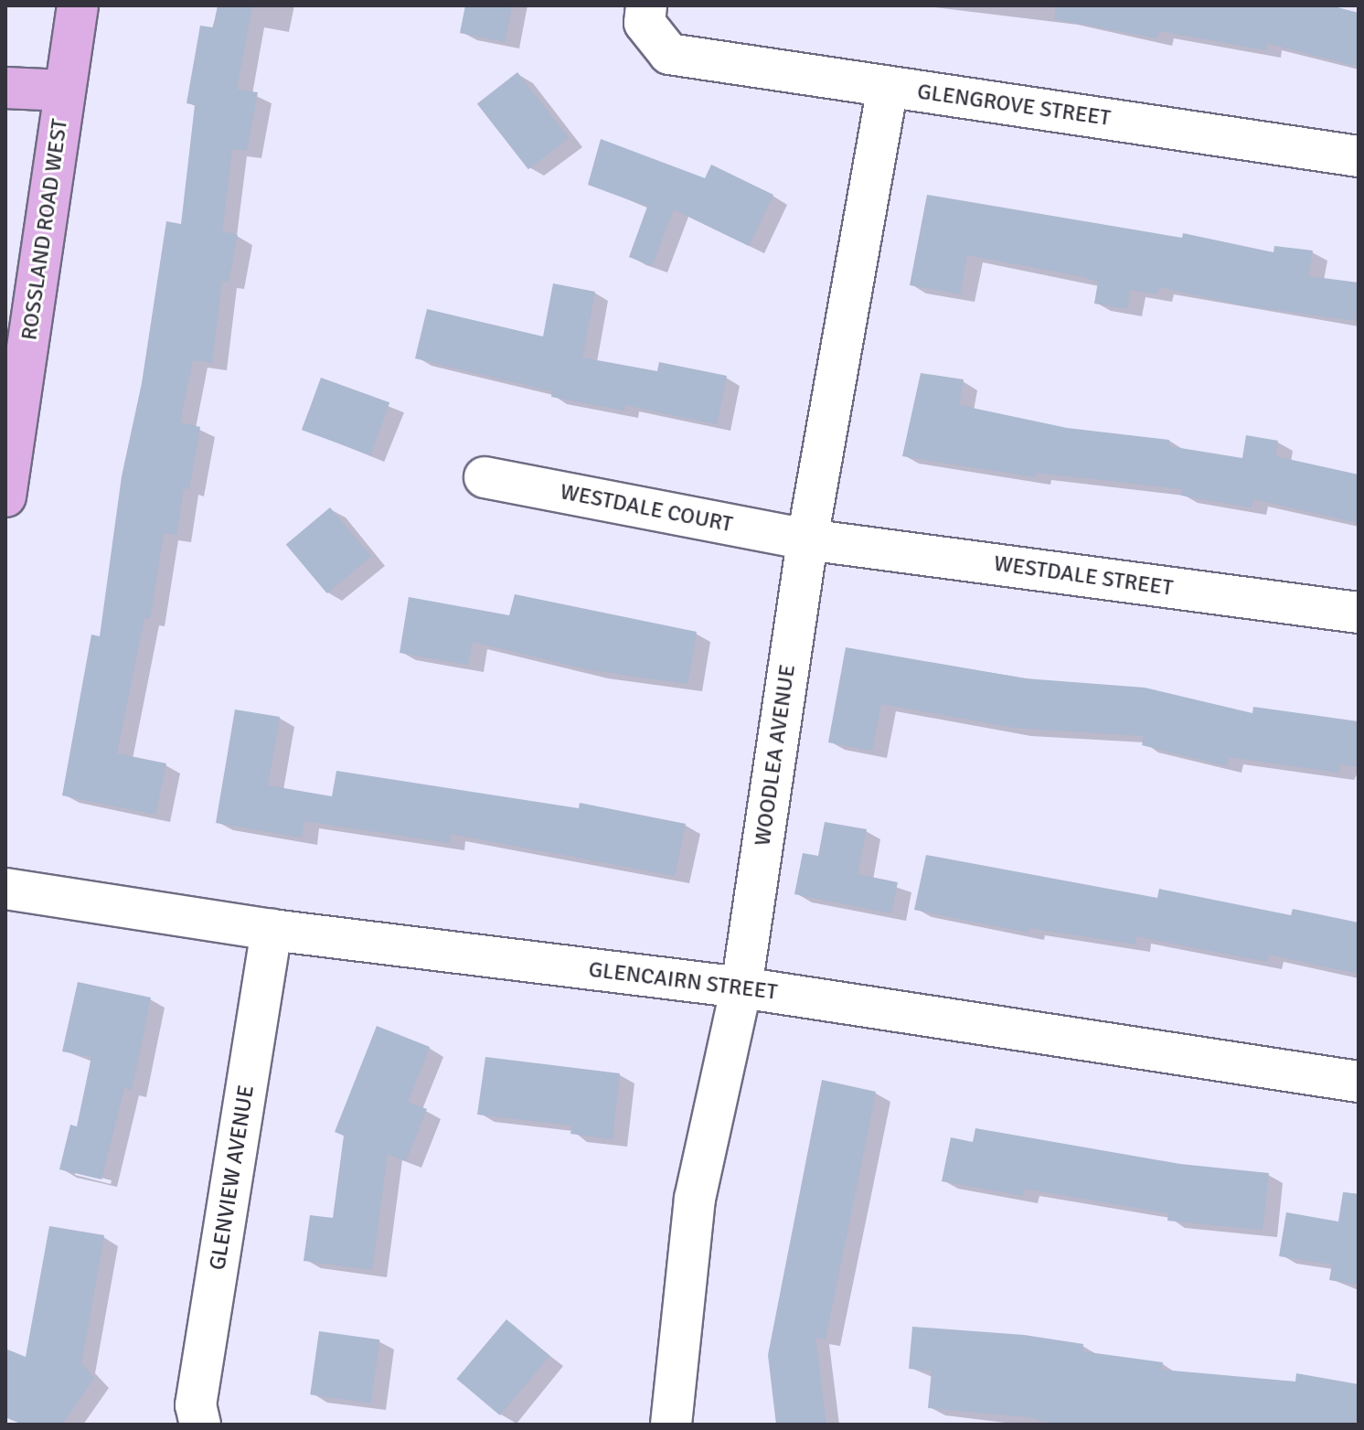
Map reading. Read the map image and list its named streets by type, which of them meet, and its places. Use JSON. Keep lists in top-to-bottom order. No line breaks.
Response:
{"streets":{"main road":["ROSSLAND ROAD WEST"],"street":["GLENGROVE STREET","WESTDALE COURT","WESTDALE STREET","WOODLEA AVENUE","GLENCAIRN STREET","GLENVIEW AVENUE"]},"crossings":[["GLENGROVE STREET","WOODLEA AVENUE"],["WESTDALE COURT","WESTDALE STREET"],["WESTDALE COURT","WOODLEA AVENUE"],["WESTDALE STREET","WOODLEA AVENUE"],["WOODLEA AVENUE","GLENCAIRN STREET"],["GLENCAIRN STREET","GLENVIEW AVENUE"]]}
